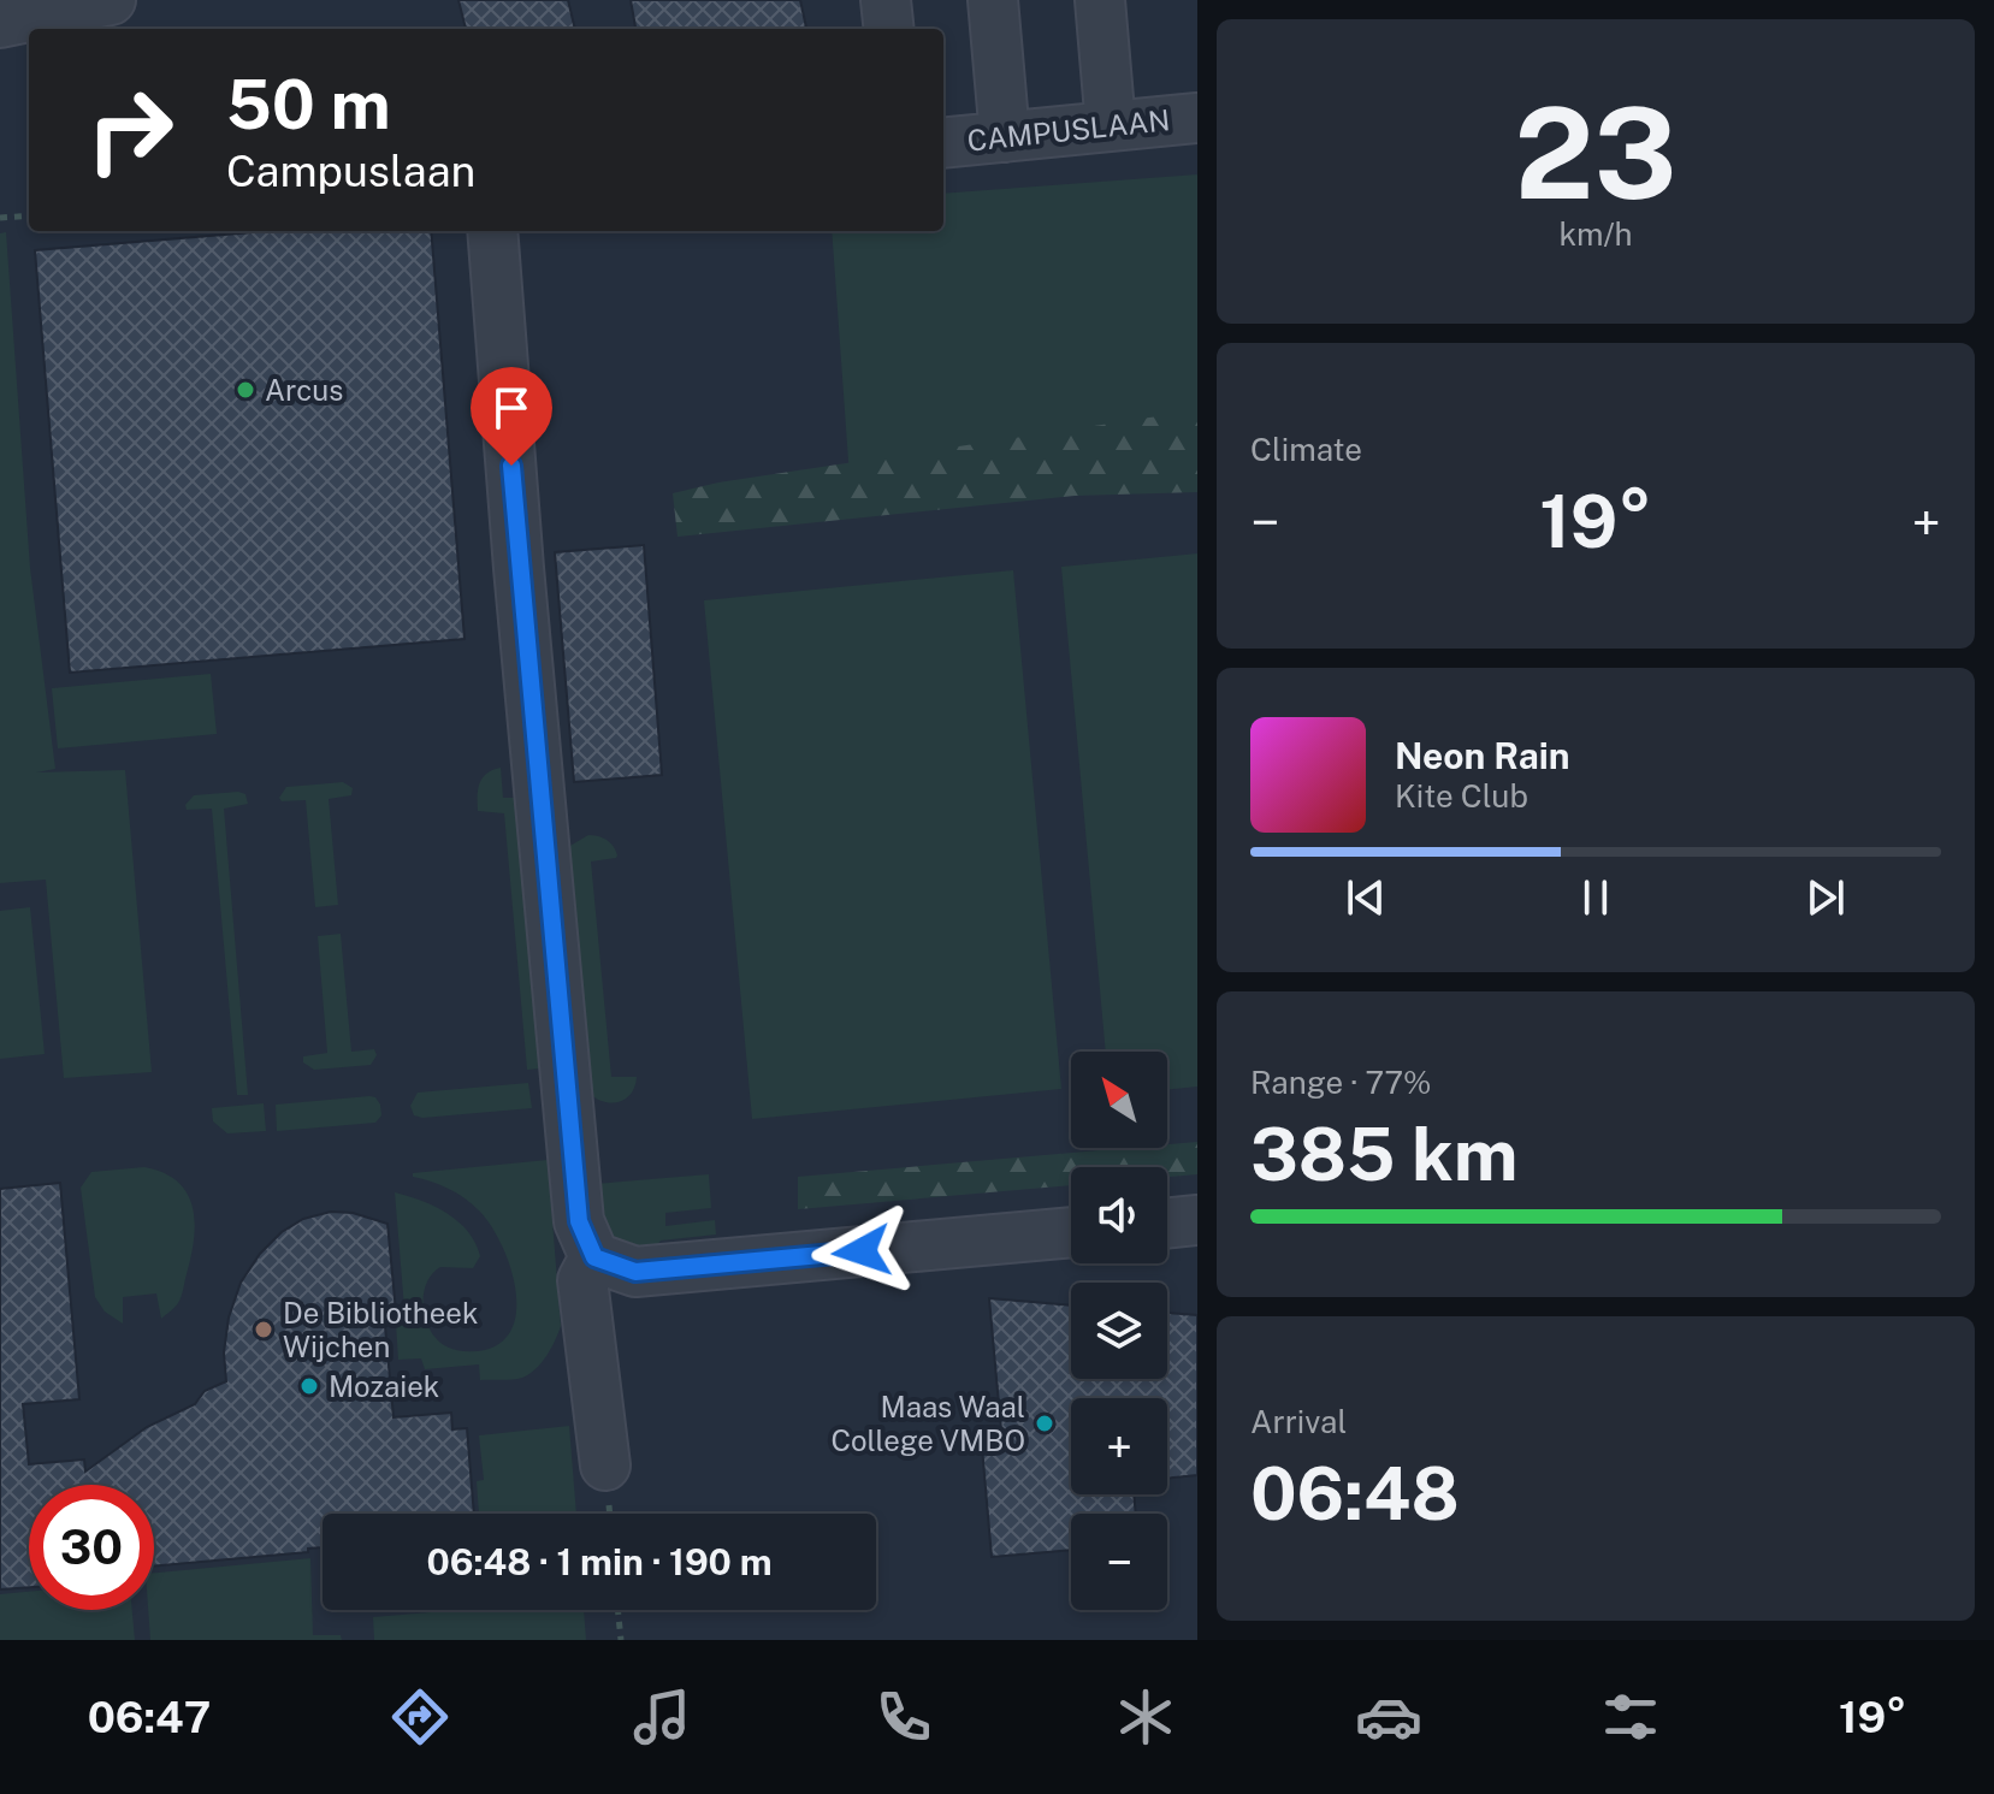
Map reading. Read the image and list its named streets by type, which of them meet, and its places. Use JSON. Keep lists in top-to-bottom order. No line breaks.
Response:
{"streets":{"street":["CAMPUSLAAN"]},"places":["Arcus","De Bibliotheek Wijchen","Mozaiek","Maas Waal College VMBO"],"north":"top left","page":{"tile":[["23","km/h"],"Climate",["Range · 77%","385 km"],["Arrival","06:48"]],"turn":["50 m","Campuslaan"],"heat":["−","19°","+"],"song":["Neon Rain","Kite Club"],"map_buttons":["+","−"],"limit":"30","trip":"06:48 · 1 min · 190 m","tabs":["06:47","19°"]}}
